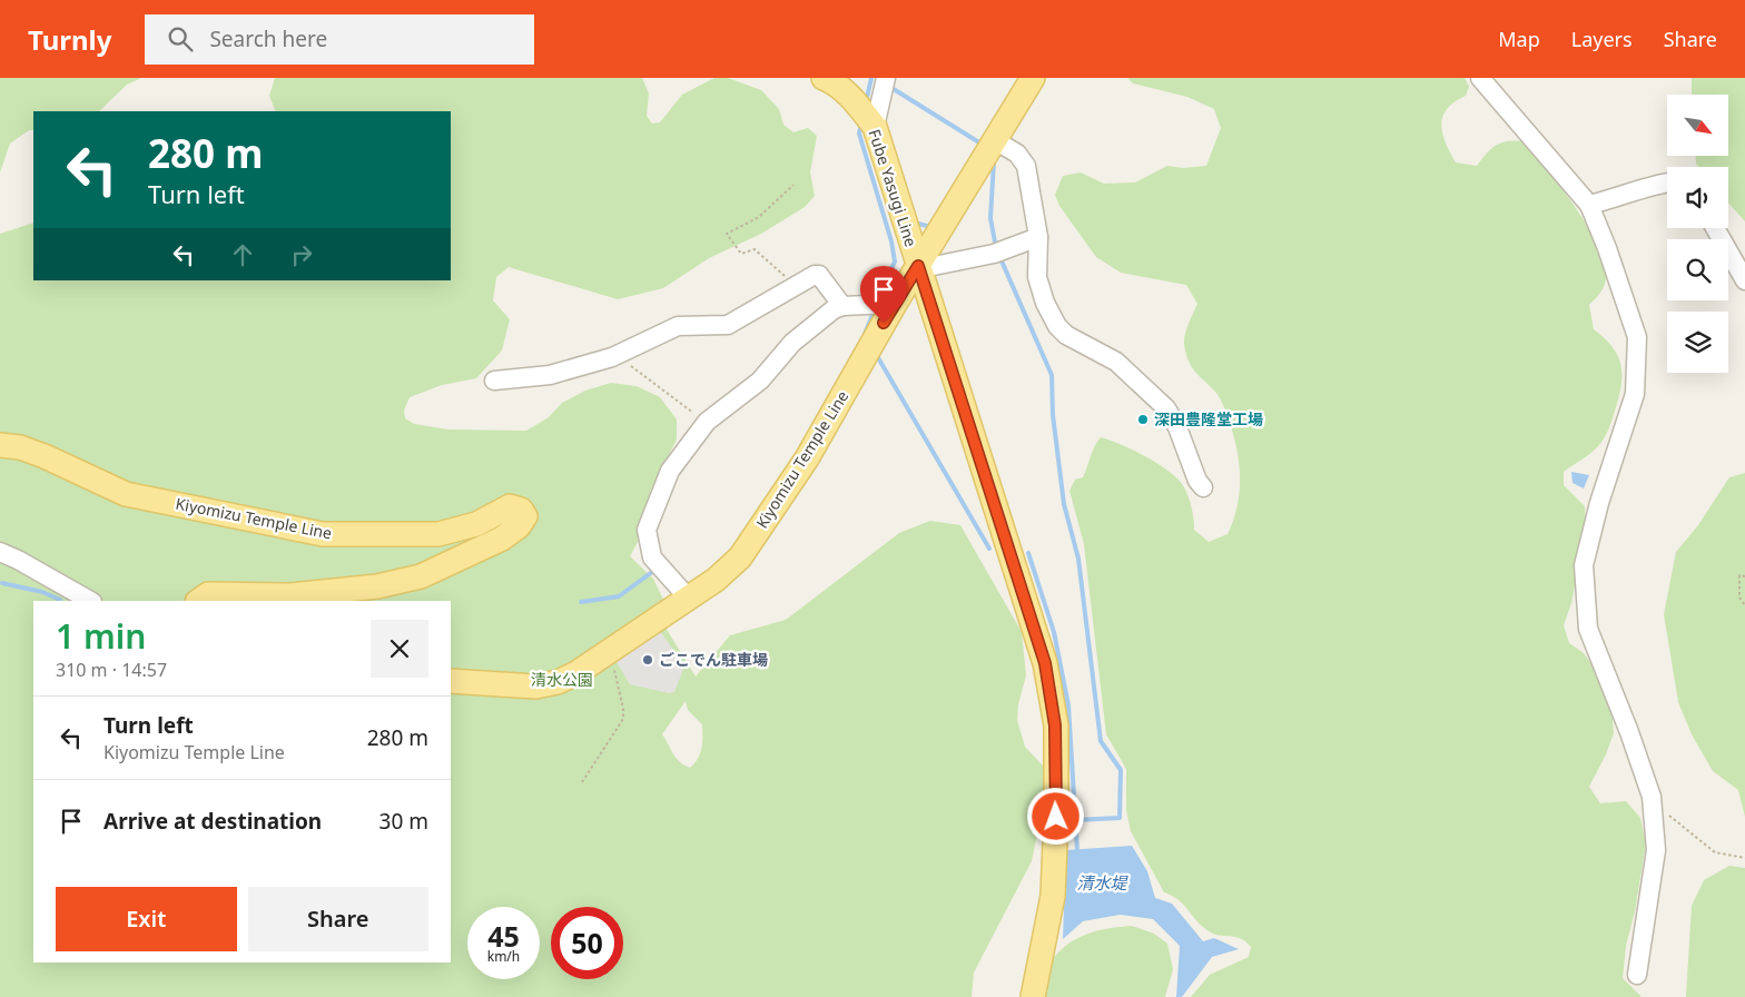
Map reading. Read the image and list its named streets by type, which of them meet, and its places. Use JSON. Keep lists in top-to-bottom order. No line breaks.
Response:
{"streets":{"main road":["Fube Yasugi Line","Kiyomizu Temple Line"]},"crossings":[["Fube Yasugi Line","Kiyomizu Temple Line"]],"water":["清水堤"],"parks":["清水公園"],"places":["深田豊隆堂工場","ごこでん駐車場"],"north":"bottom right","page":{"header":"Turnly","search":"Search here","nav":["Map","Layers","Share"],"turn":["280 m","Turn left"],"heading":["1 min","310 m · 14:57"],"list":[{"name":"Turn left","note":"Kiyomizu Temple Line","value":"280 m"},{"name":"Arrive at destination","value":"30 m"}],"buttons":["Exit","Share"],"speed":"45 km/h","limit":"50"}}
